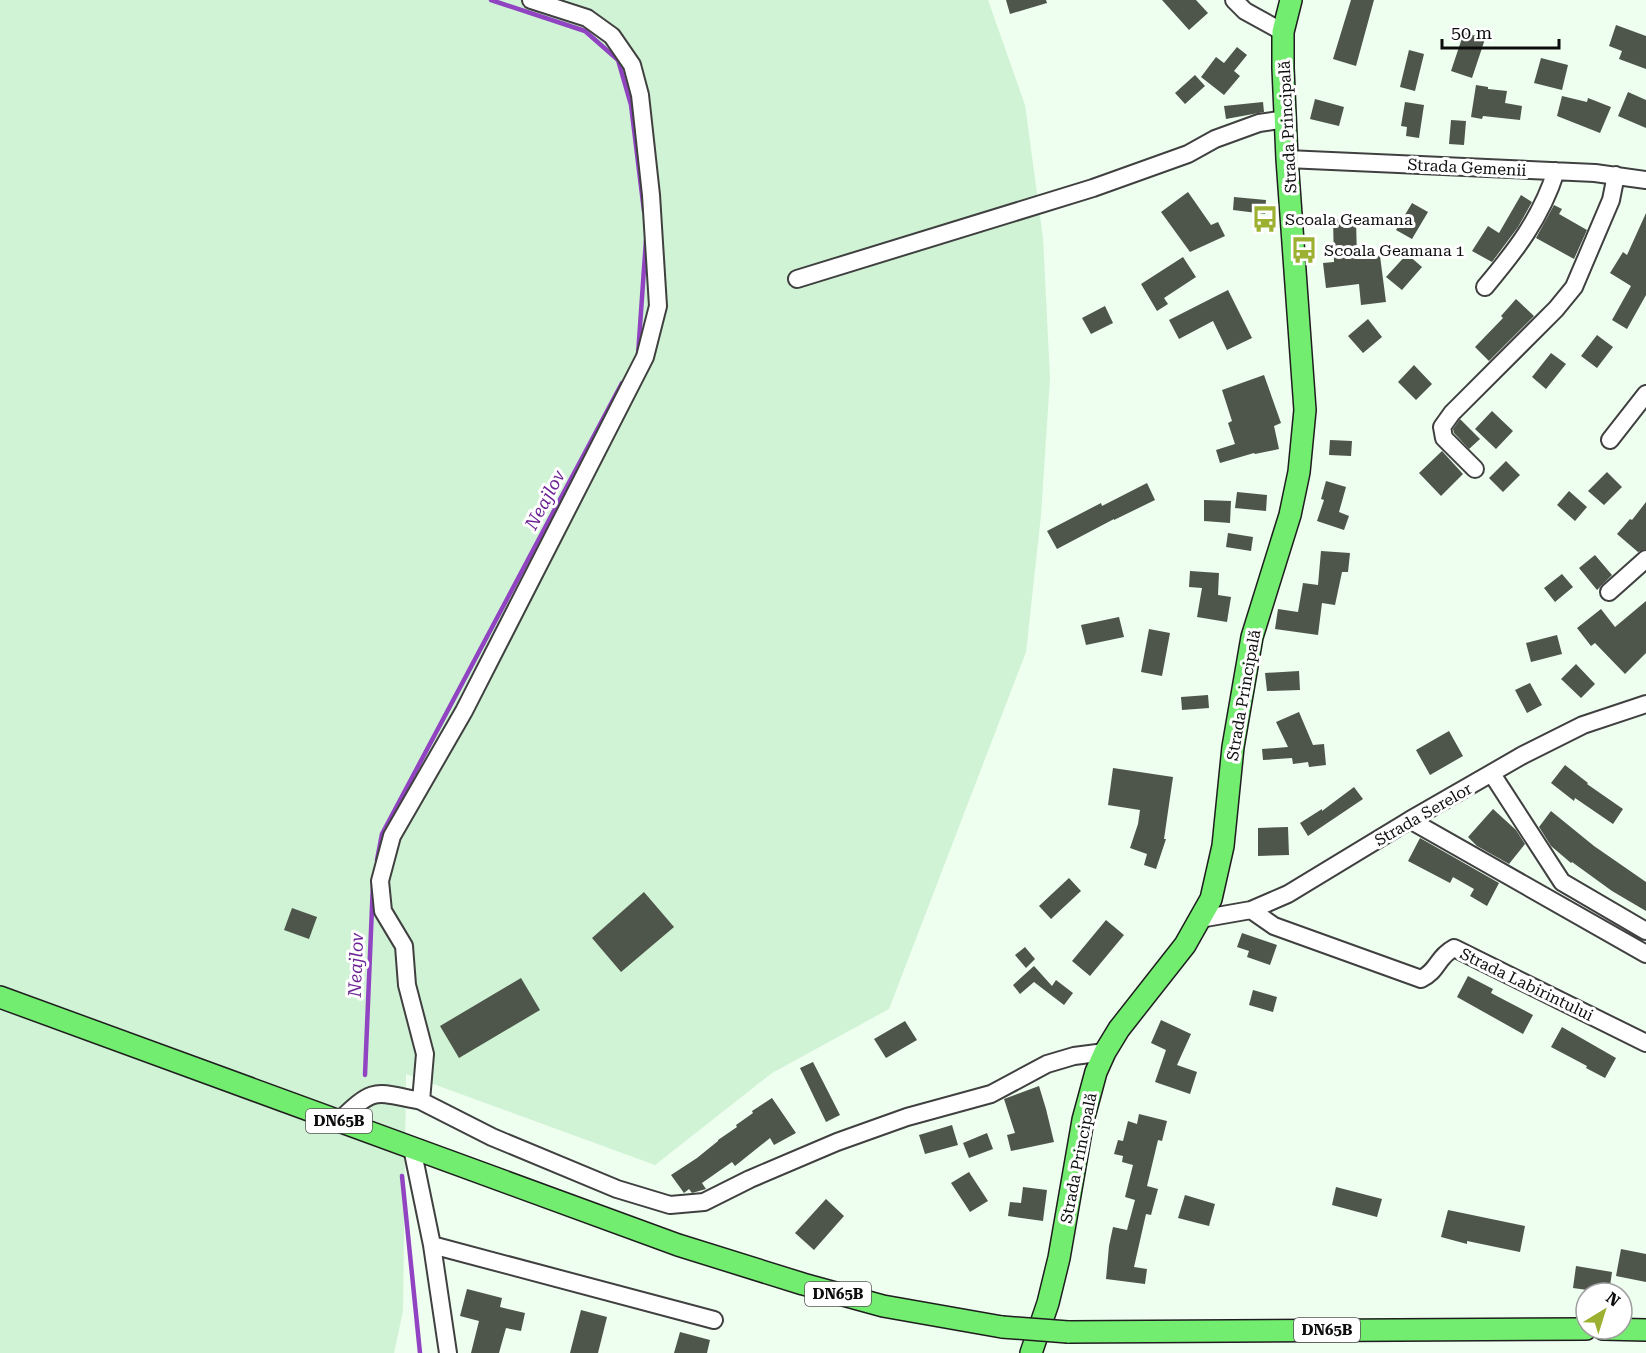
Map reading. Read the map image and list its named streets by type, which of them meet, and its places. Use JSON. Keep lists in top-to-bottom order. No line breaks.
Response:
{"streets":{"main road":["Strada Principală","DN65B"],"street":["Strada Gemenii","Strada Serelor","Strada Labirintului"]},"crossings":[["Strada Principală","Strada Gemenii"],["Strada Principală","Strada Serelor"],["Strada Serelor","Strada Labirintului"]],"water":["Neajlov"],"places":{"bus stop":["Scoala Geamana","Scoala Geamana 1"]},"scale_bar":"50 m","north":"top right"}
